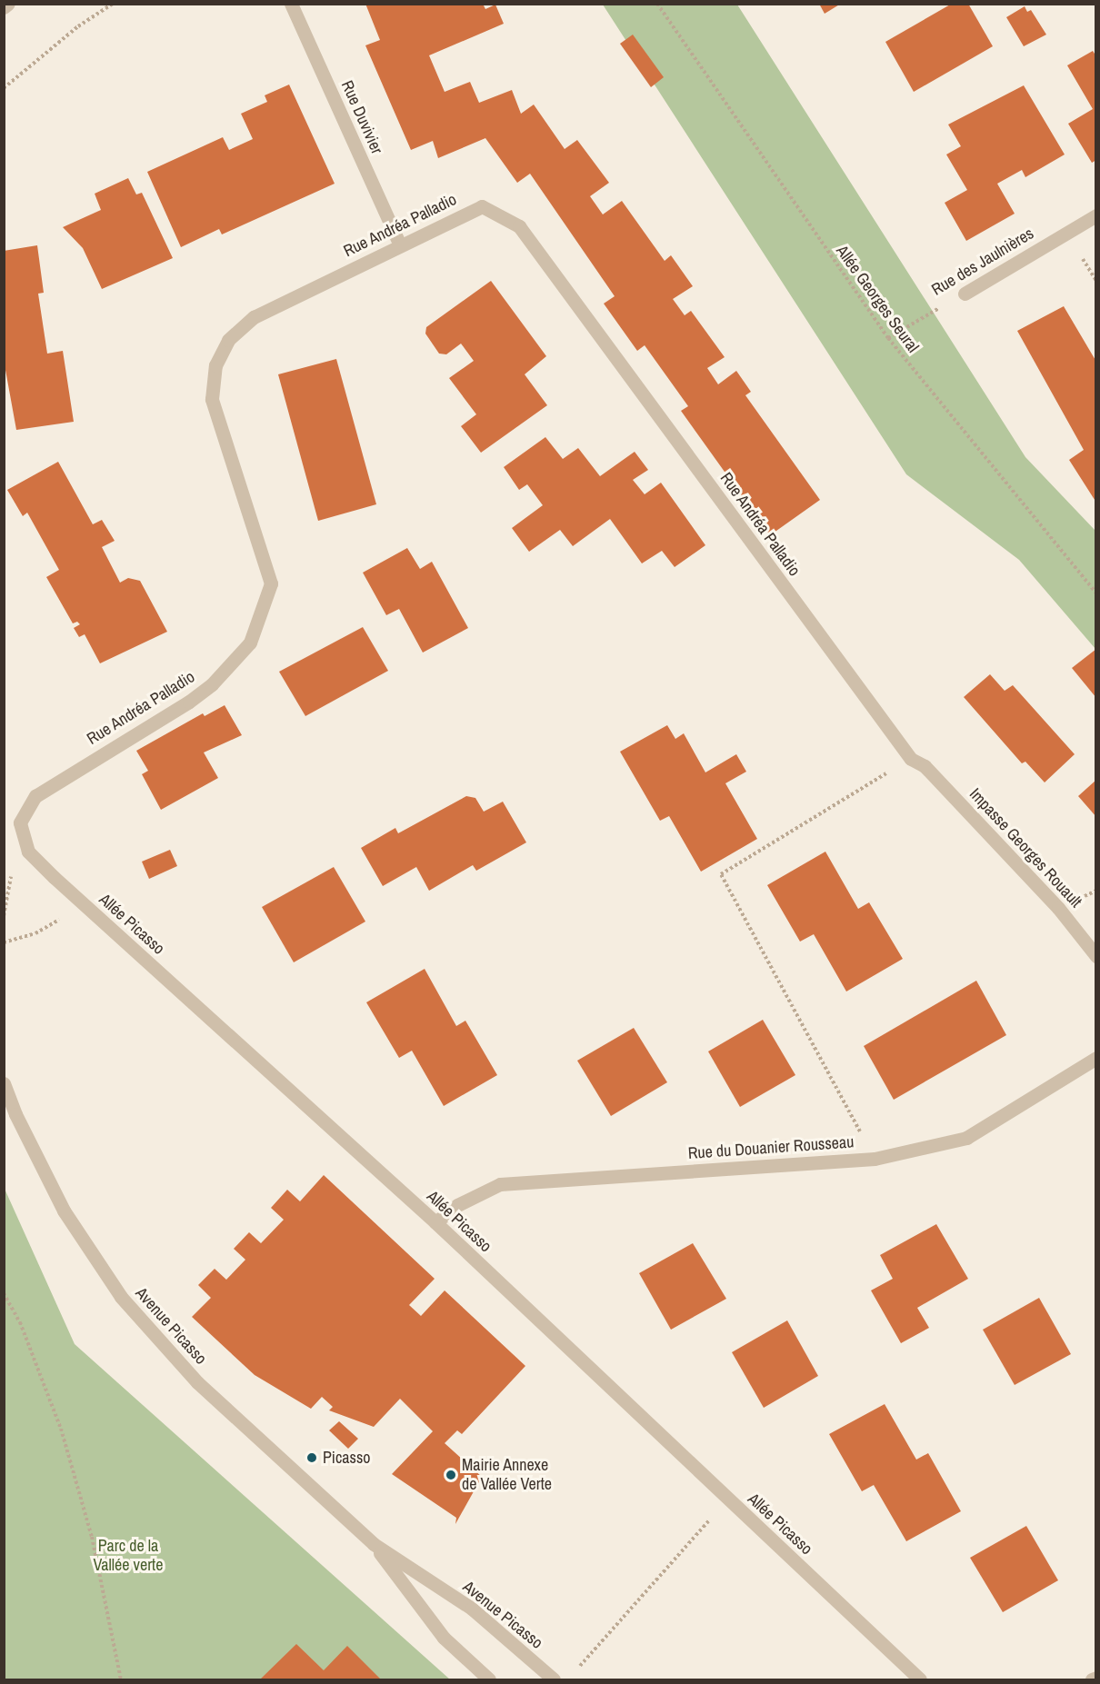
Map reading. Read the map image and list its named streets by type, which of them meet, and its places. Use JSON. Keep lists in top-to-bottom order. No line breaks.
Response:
{"streets":{"street":["Rue Duvivier","Rue Andréa Palladio","Rue des Jaulnières","Impasse Georges Rouault","Allée Picasso","Rue du Douanier Rousseau","Avenue Picasso"],"path":["Allée Georges Seural"]},"crossings":[["Rue Duvivier","Rue Andréa Palladio"],["Rue Andréa Palladio","Impasse Georges Rouault"],["Rue Andréa Palladio","Allée Picasso"],["Rue des Jaulnières","Allée Georges Seural"],["Allée Picasso","Rue du Douanier Rousseau"]],"parks":["Parc de la Vallée verte"],"places":["Picasso","Mairie Annexe de Vallée Verte"]}
